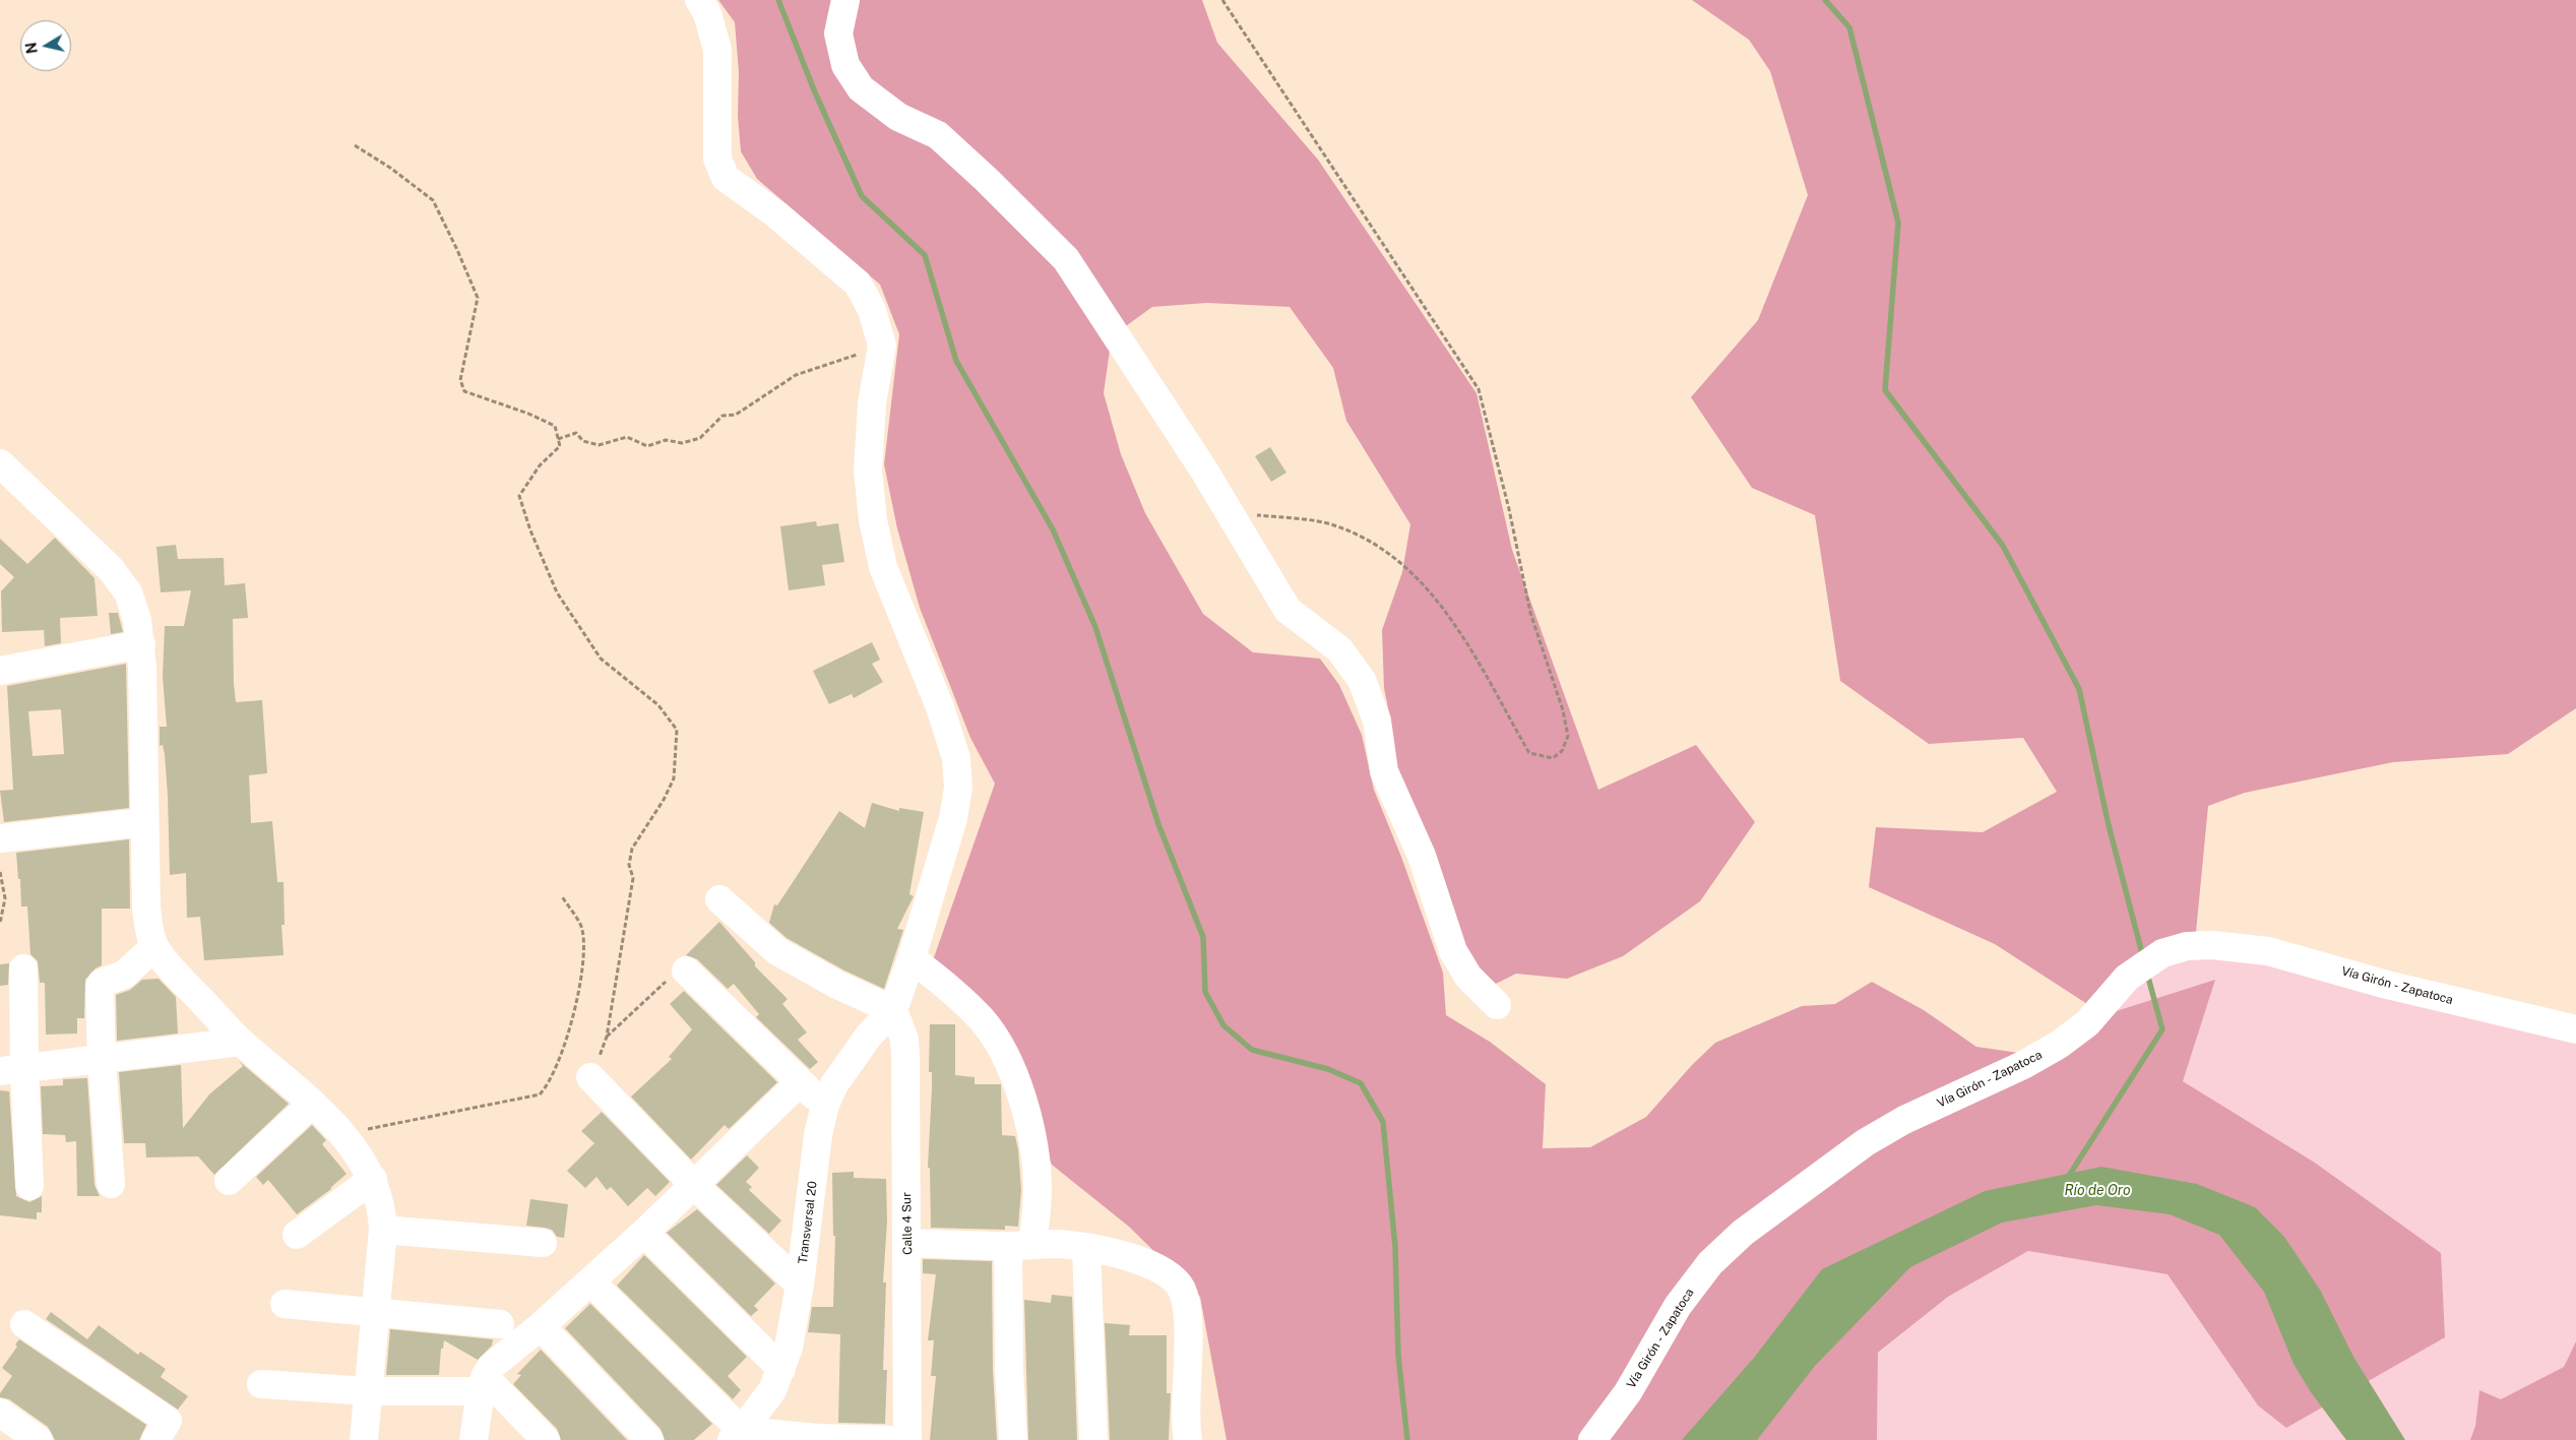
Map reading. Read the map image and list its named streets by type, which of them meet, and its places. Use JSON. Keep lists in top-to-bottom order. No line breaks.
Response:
{"streets":{"street":["Vía Girón - Zapatoca","Transversal 20","Calle 4 Sur"]},"crossings":[["Transversal 20","Calle 4 Sur"]],"water":["Río de Oro"],"north":"left"}
